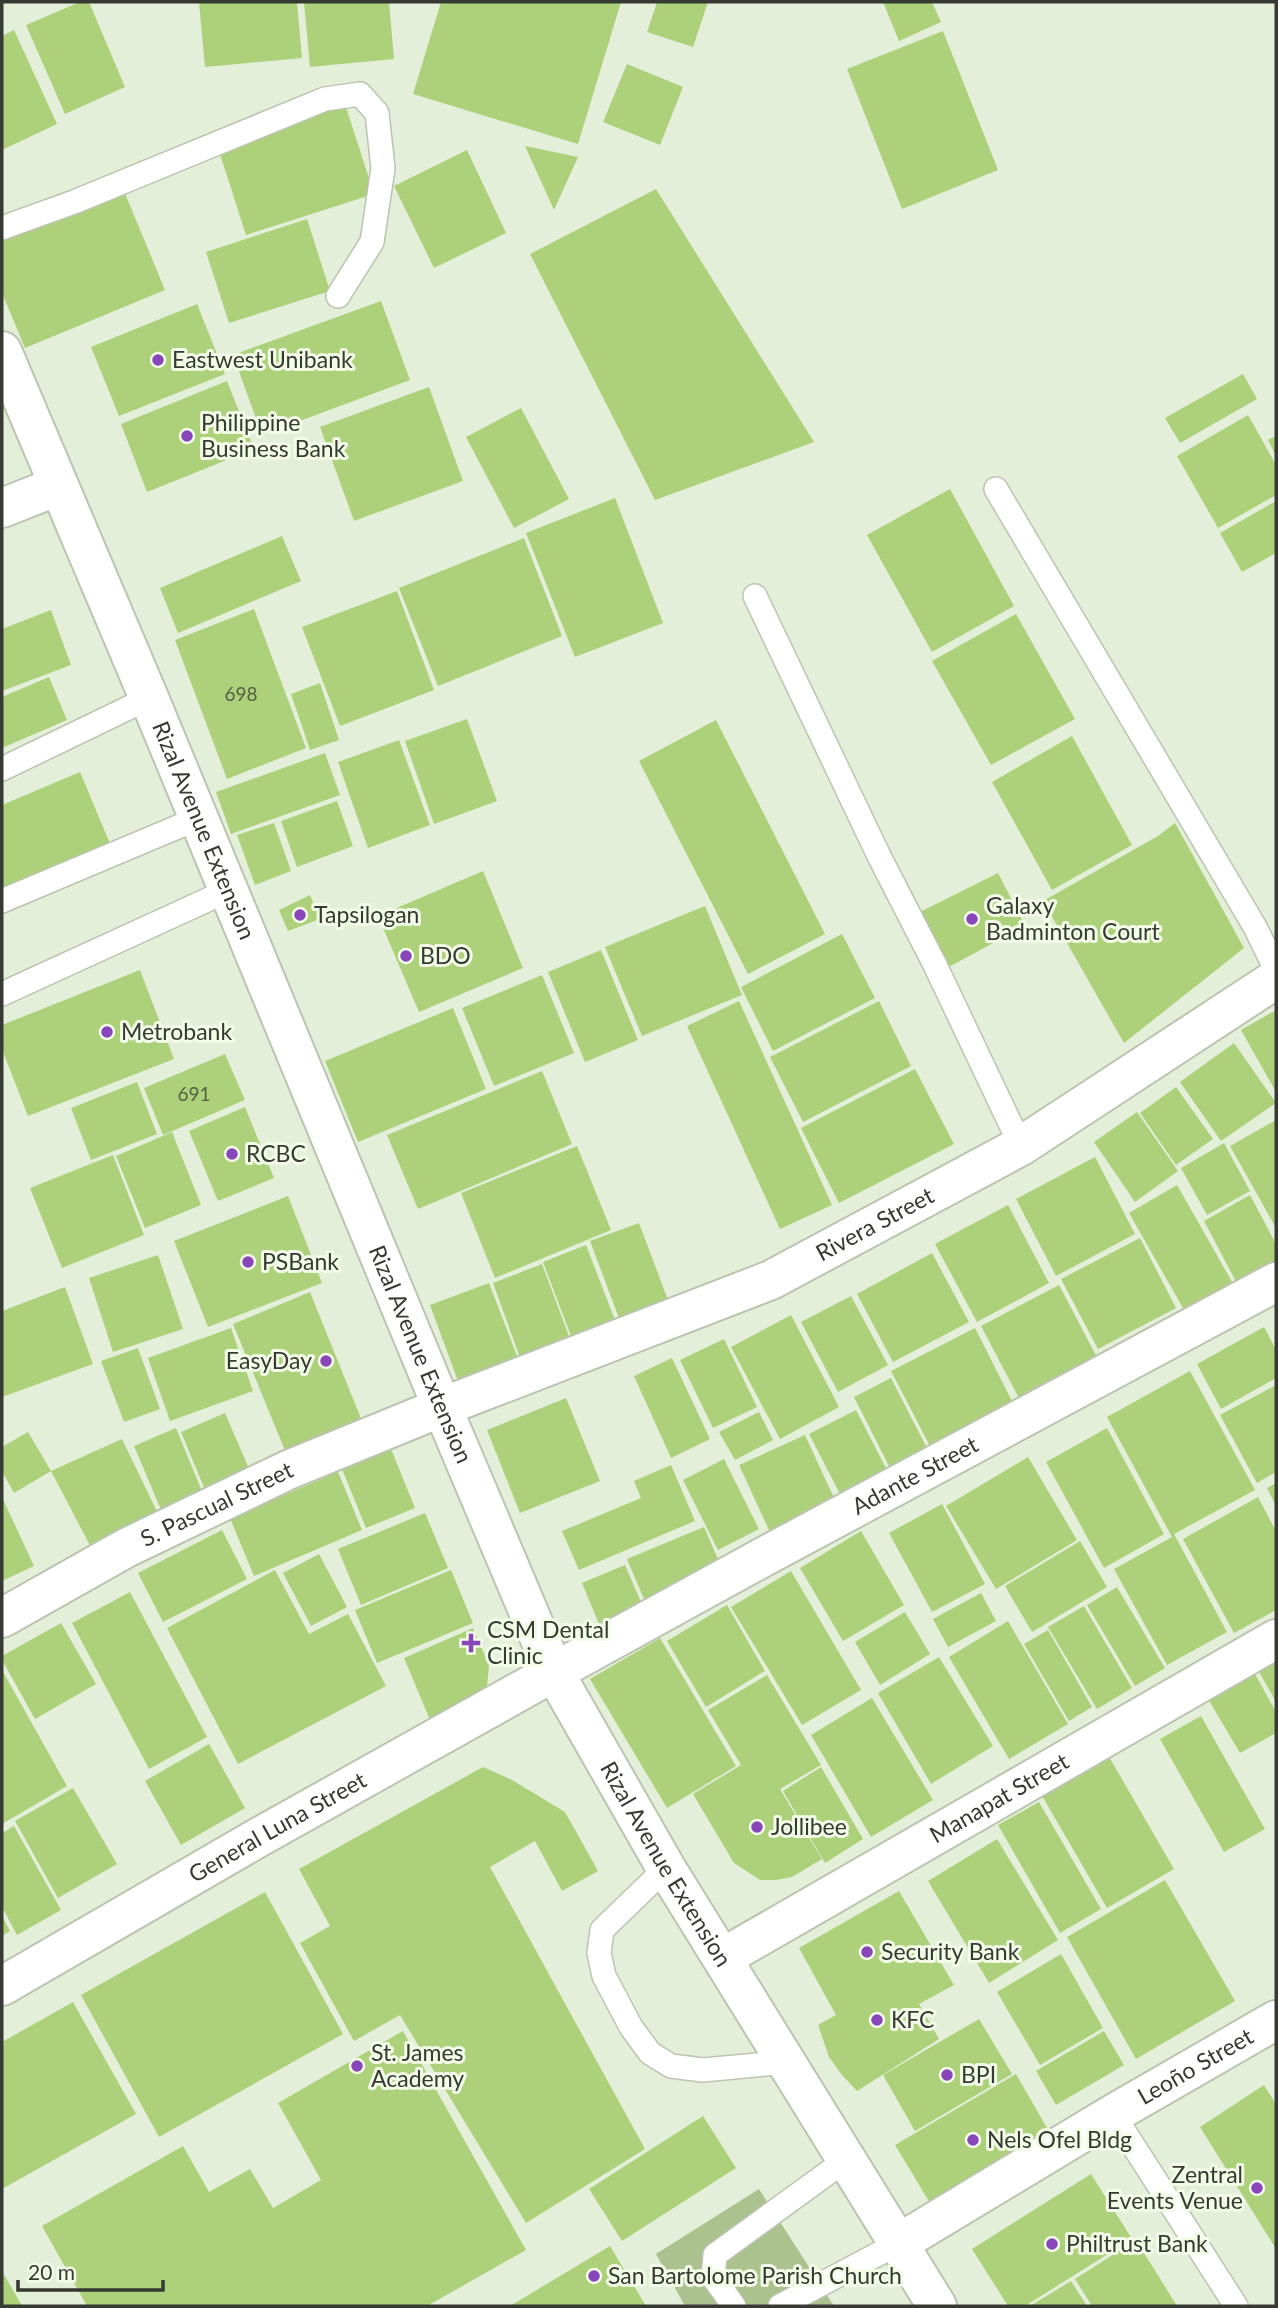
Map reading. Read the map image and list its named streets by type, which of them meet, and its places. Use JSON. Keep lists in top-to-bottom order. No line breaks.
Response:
{"streets":{"main road":["Rizal Avenue Extension","Rivera Street","Adante Street","S. Pascual Street","Manapat Street","General Luna Street","Leoño Street"]},"crossings":[["Rizal Avenue Extension","Rivera Street"],["Rizal Avenue Extension","Adante Street"],["Rizal Avenue Extension","S. Pascual Street"],["Rizal Avenue Extension","Manapat Street"],["Rizal Avenue Extension","General Luna Street"],["Rizal Avenue Extension","Leoño Street"],["Rivera Street","S. Pascual Street"],["Adante Street","General Luna Street"]],"places":{"other":["Eastwest Unibank","Philippine Business Bank","Tapsilogan","Galaxy Badminton Court","BDO","Metrobank","RCBC","PSBank","EasyDay","Jollibee","Security Bank","KFC","St. James Academy","BPI","Nels Ofel Bldg","Zentral Events Venue","Philtrust Bank","San Bartolome Parish Church"],"health":["CSM Dental Clinic"]},"house_numbers":["698","691"],"scale_bar":"20 m"}
